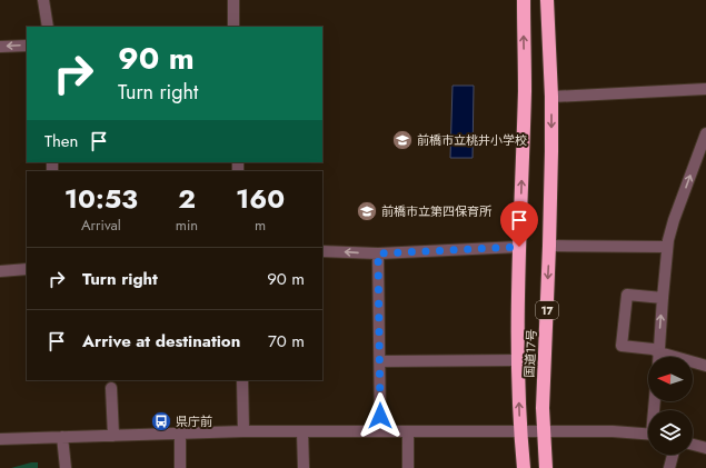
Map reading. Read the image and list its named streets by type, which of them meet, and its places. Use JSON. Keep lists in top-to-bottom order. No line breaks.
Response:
{"streets":{"highway":["17","国道17号"]},"places":{"school or university":["前橋市立桃井小学校","前橋市立第四保育所"],"bus stop":["県庁前"]},"north":"left","page":{"turn":["90 m","Turn right"],"then":"Then","eta":["10:53","Arrival","2","min","160","m"],"list":[{"name":"Turn right","value":"90 m"},{"name":"Arrive at destination","value":"70 m"}]}}
